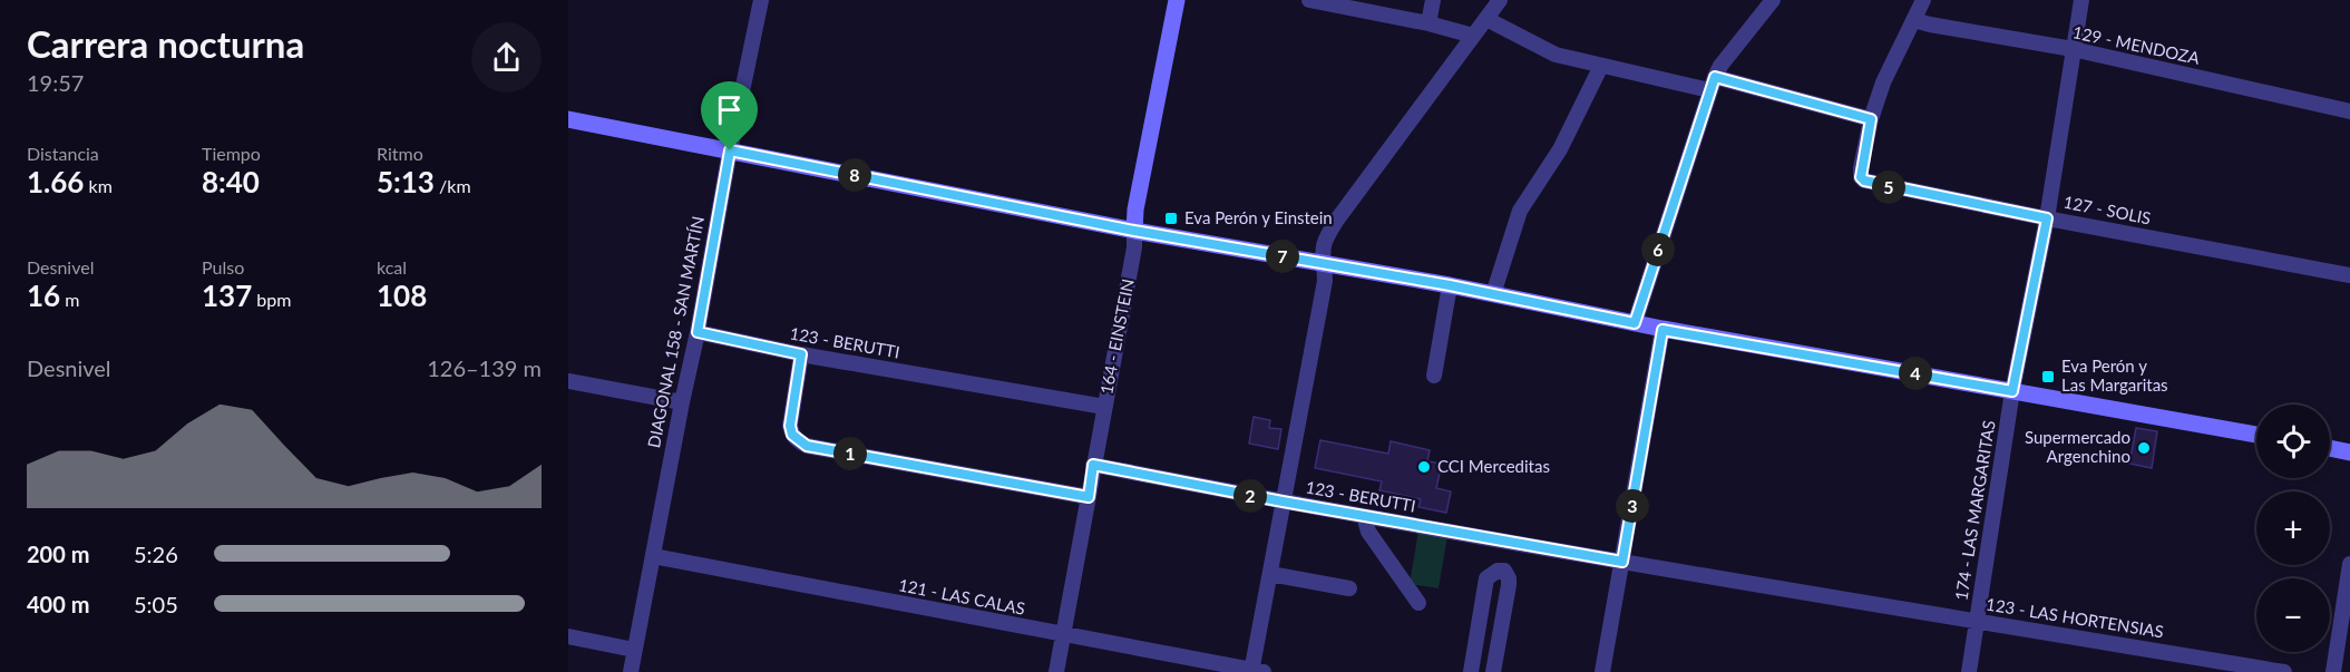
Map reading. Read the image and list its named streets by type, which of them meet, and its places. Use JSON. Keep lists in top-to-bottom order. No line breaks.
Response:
{"streets":{"street":["129 - MENDOZA","127 - SOLIS","DIAGONAL 158 - SAN MARTÍN","164 - EINSTEIN","123 - BERUTTI","174 - LAS MARGARITAS","121 - LAS CALAS","123 - LAS HORTENSIAS"]},"crossings":[["129 - MENDOZA","174 - LAS MARGARITAS"],["127 - SOLIS","174 - LAS MARGARITAS"],["DIAGONAL 158 - SAN MARTÍN","123 - BERUTTI"],["DIAGONAL 158 - SAN MARTÍN","121 - LAS CALAS"],["164 - EINSTEIN","123 - BERUTTI"],["164 - EINSTEIN","121 - LAS CALAS"],["123 - BERUTTI","123 - LAS HORTENSIAS"],["174 - LAS MARGARITAS","123 - LAS HORTENSIAS"]],"places":{"transit":["Eva Perón y Einstein","Eva Perón y Las Margaritas"],"other":["Supermercado Argenchino","CCI Merceditas"]},"page":{"heading":["Carrera nocturna","19:57"],"stats":[["Distancia","1.66 km"],["Tiempo","8:40"],["Ritmo","5:13 /km"],["Desnivel","16 m"],["Pulso","137 bpm"],["kcal","108"]],"pins":["8","5","6","7","4","1","2","3"],"chart":["Desnivel","126–139 m"],"map_buttons":["+","−"],"list":[{"name":"200 m","note":"5:26"},{"name":"400 m","note":"5:05"}]}}
